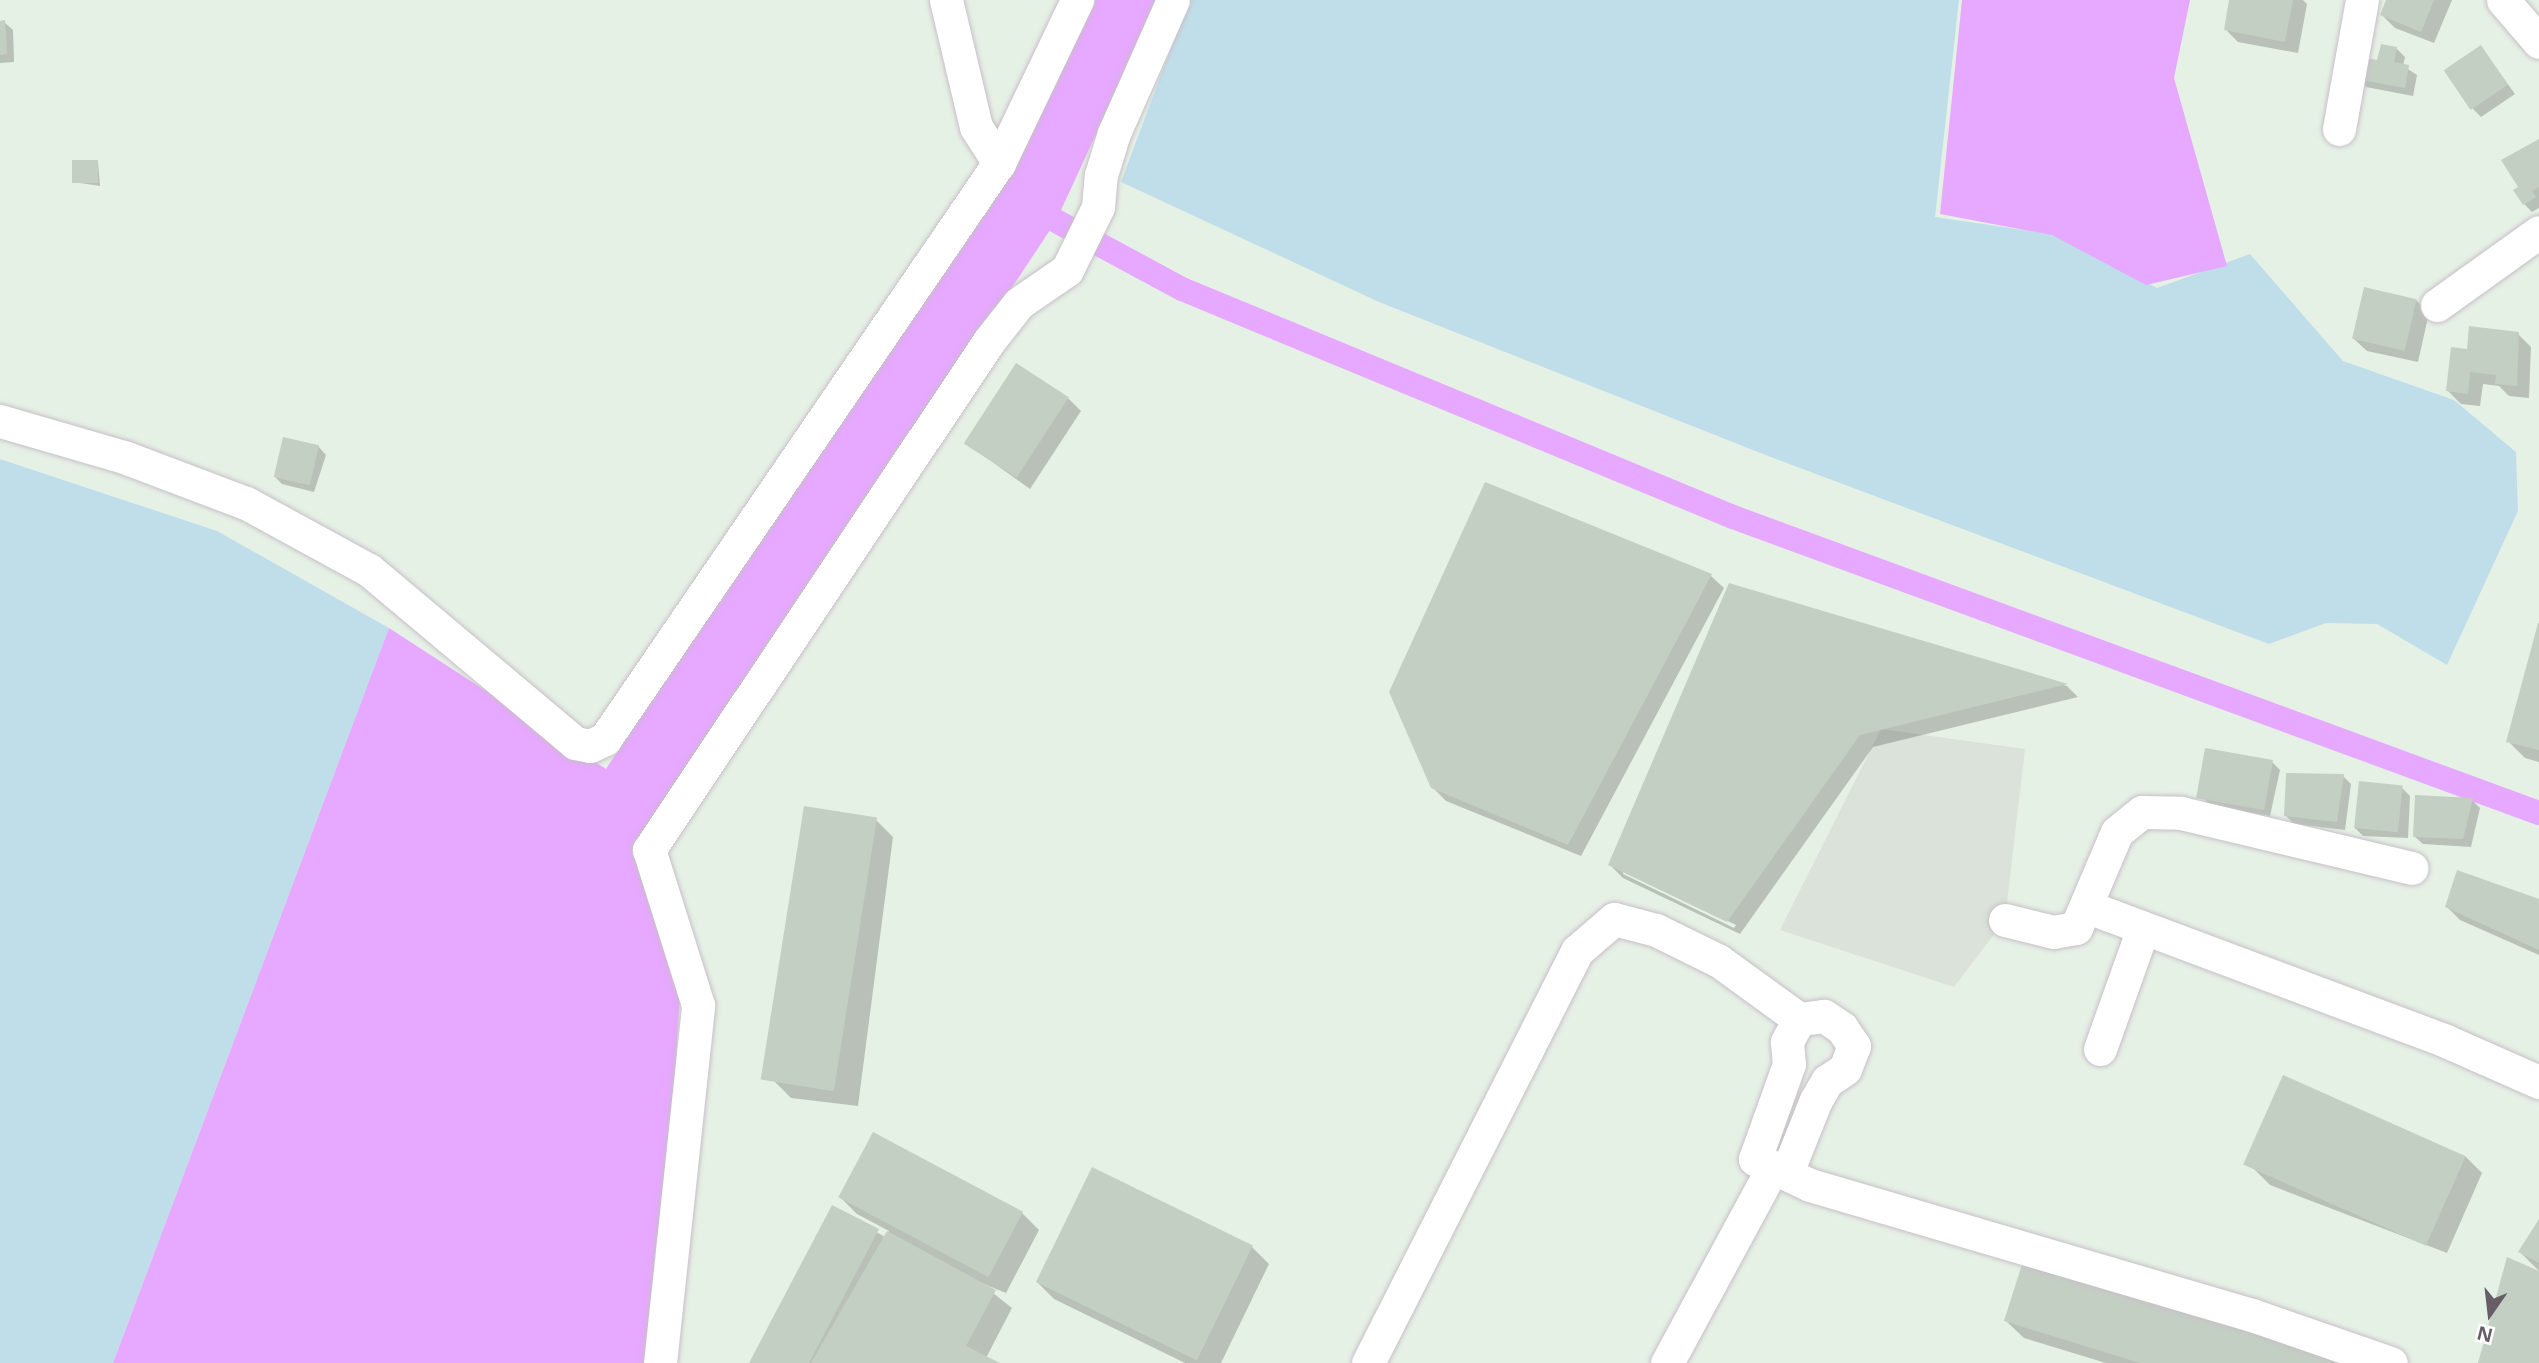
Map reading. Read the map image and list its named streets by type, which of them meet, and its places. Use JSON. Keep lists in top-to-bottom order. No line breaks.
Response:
{"north":"bottom"}
